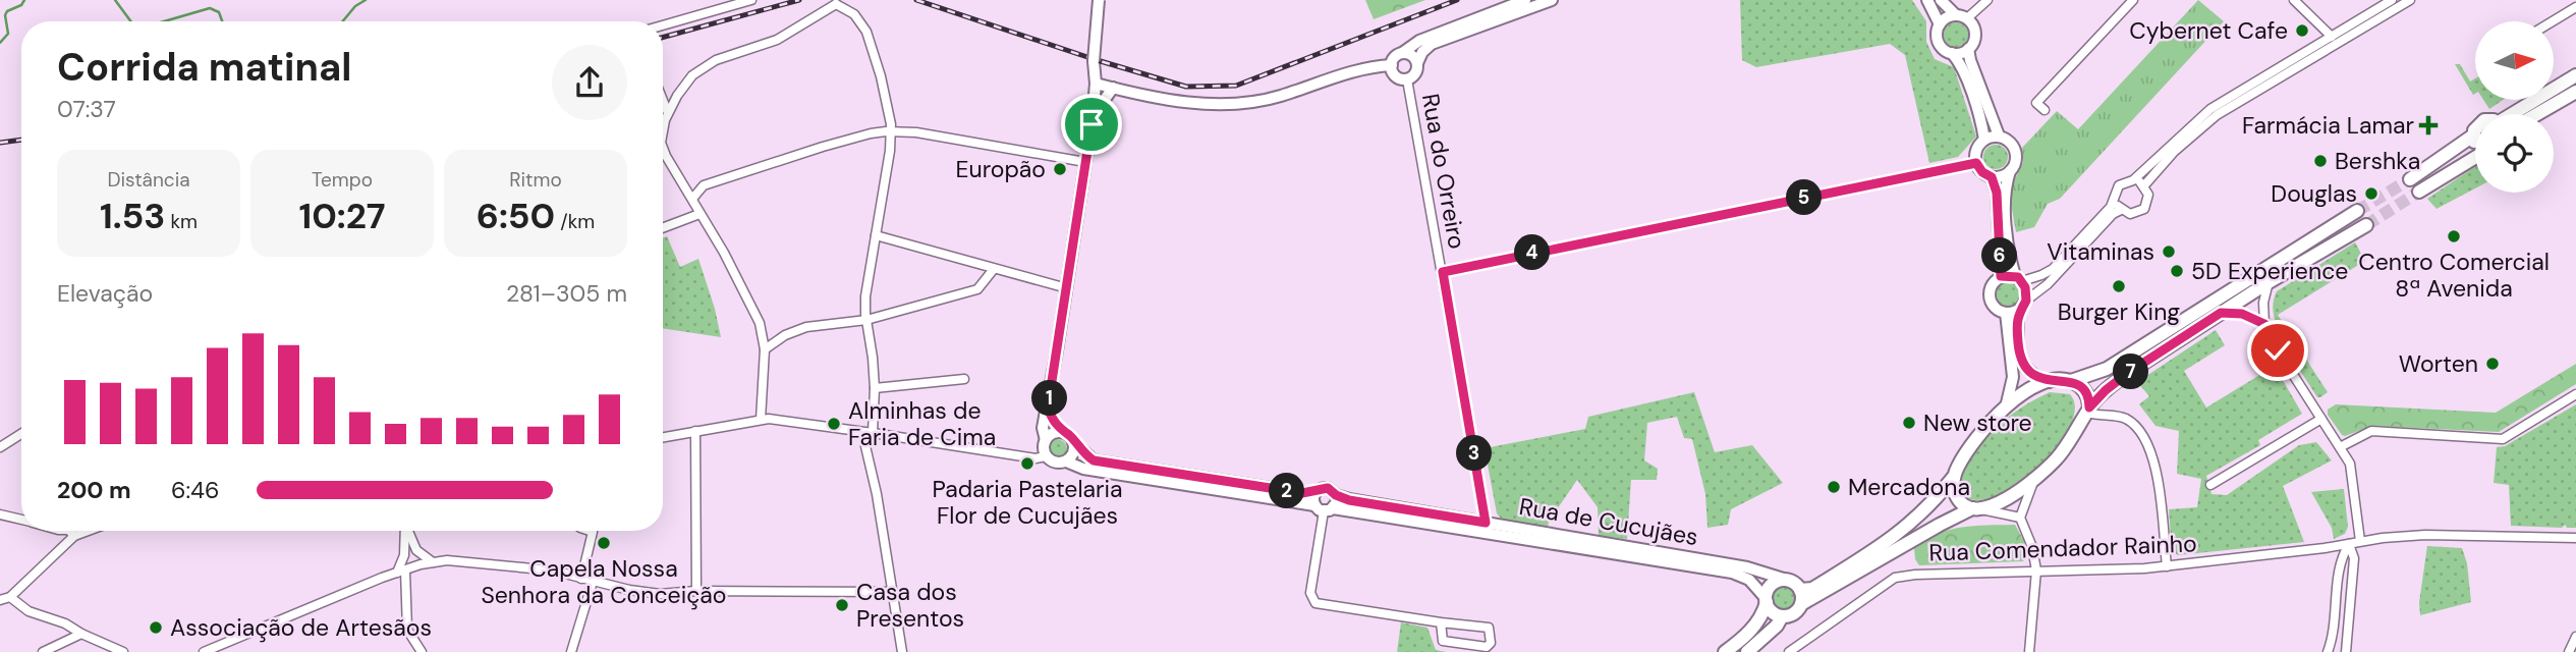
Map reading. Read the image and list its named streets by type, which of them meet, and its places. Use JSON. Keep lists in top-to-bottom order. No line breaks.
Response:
{"streets":{"street":["Rua do Orreiro","Rua de Cucujães","Rua Comendador Rainho"]},"crossings":[["Rua do Orreiro","Rua de Cucujães"]],"places":{"other":["Cybernet Cafe","Bershka","Europão","Douglas","Centro Comercial 8ª Avenida","Vitaminas","5D Experience","Burger King","Worten","New store","Alminhas de Faria de Cima","Padaria Pastelaria Flor de Cucujães","Mercadona","Capela Nossa Senhora da Conceição","Casa dos Presentos","Associação de Artesãos"],"health":["Farmácia Lamar"]},"north":"right","page":{"heading":["Corrida matinal","07:37"],"stats":[["Distância","1.53 km"],["Tempo","10:27"],["Ritmo","6:50 /km"]],"pins":["5","4","6","7","1","3","2"],"chart":["Elevação","281–305 m"],"list":[{"name":"200 m","note":"6:46"}]}}
